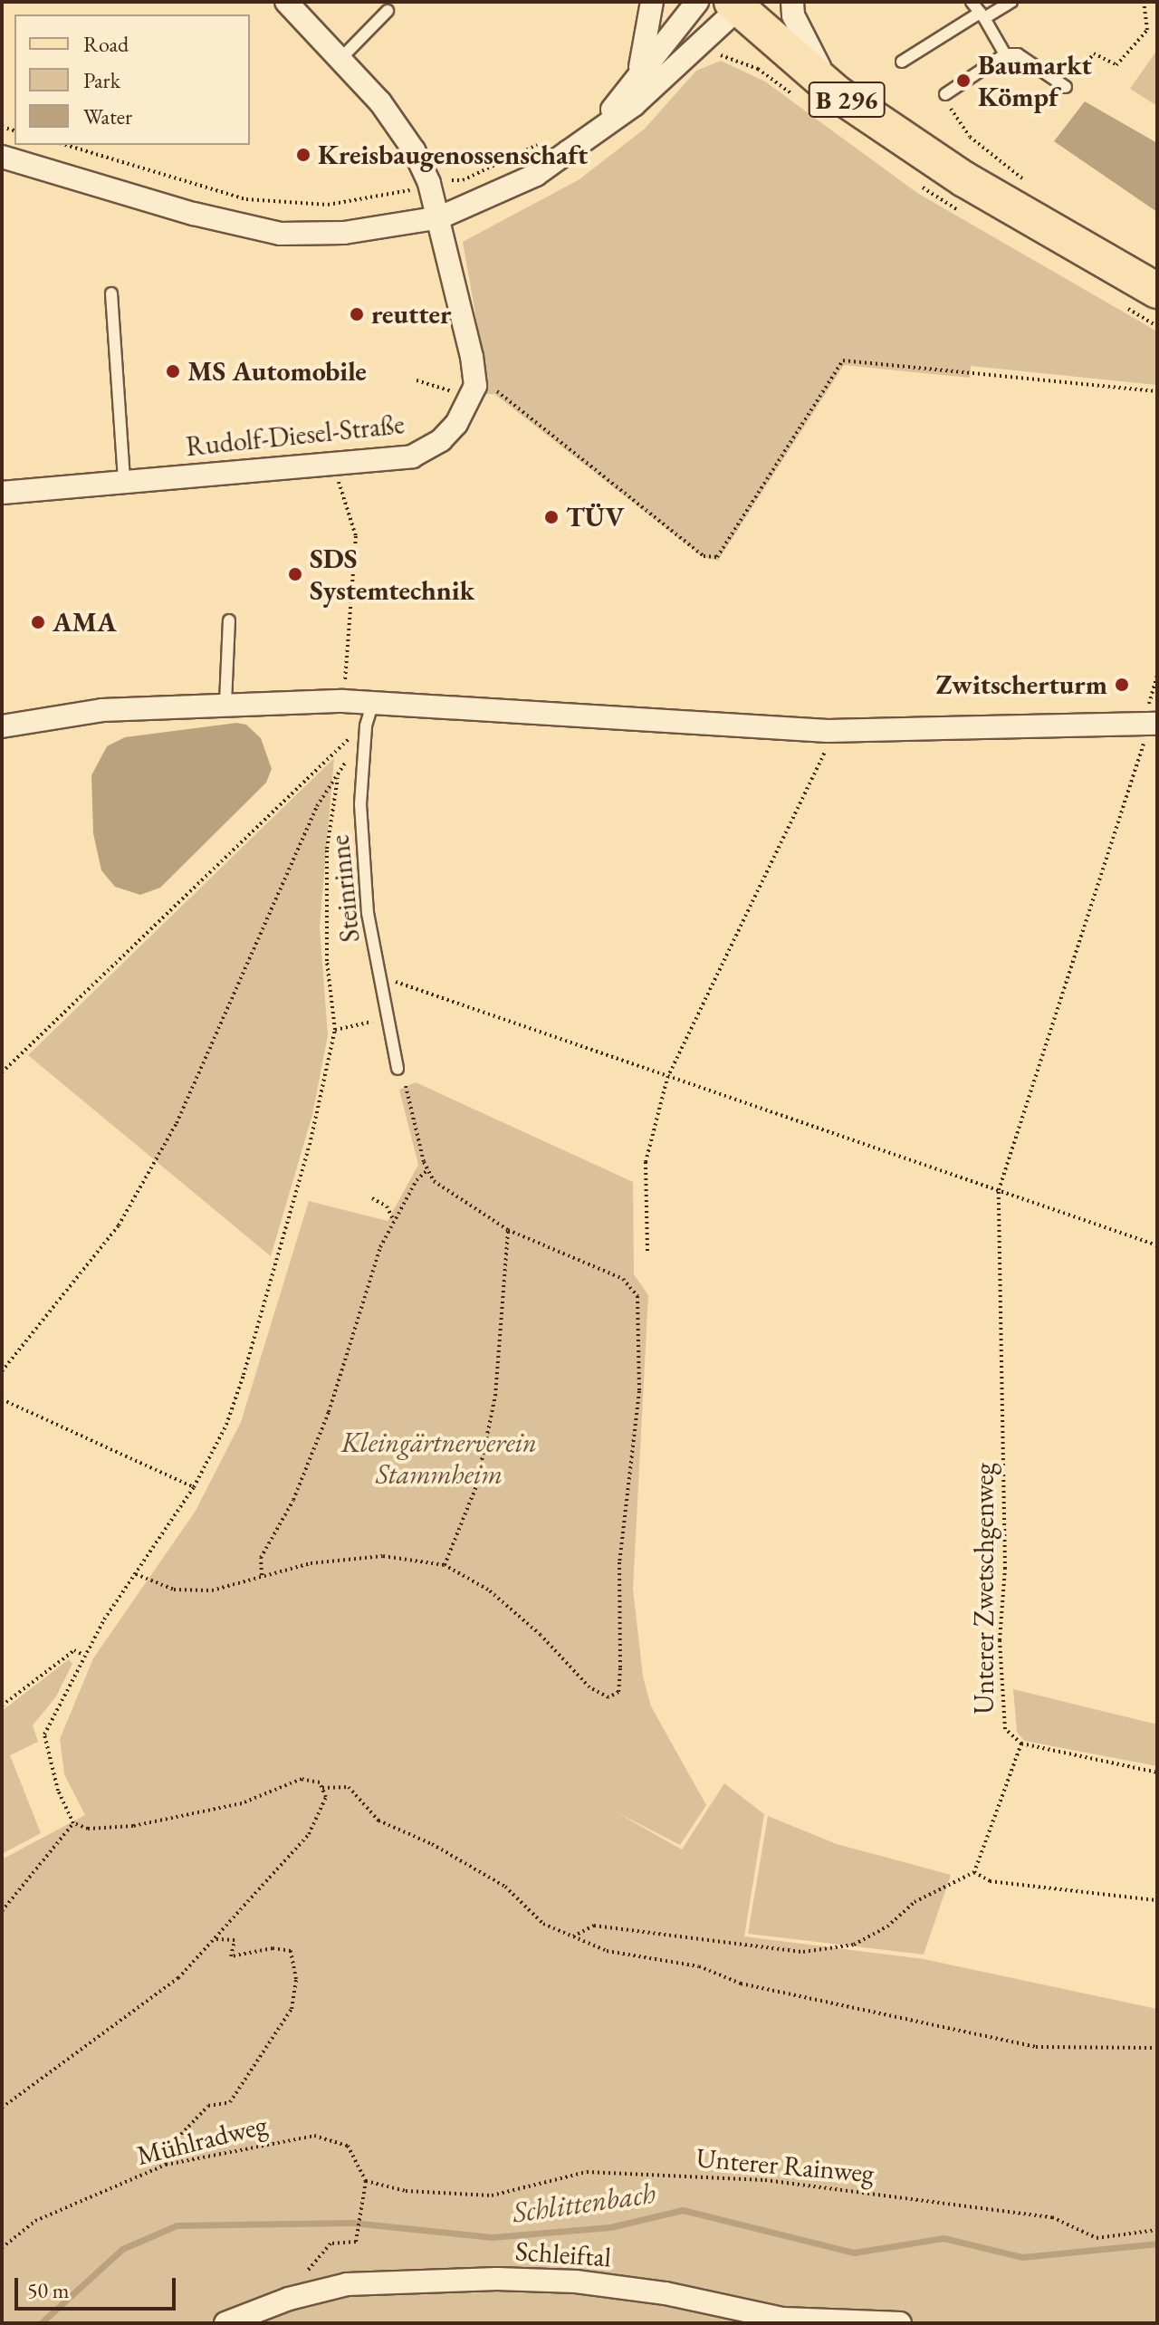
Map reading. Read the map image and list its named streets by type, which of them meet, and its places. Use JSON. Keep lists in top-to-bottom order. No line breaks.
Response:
{"streets":{"main road":["B 296"],"street":["Rudolf-Diesel-Straße","Schleiftal"],"lane":["Steinrinne"],"path":["Unterer Zwetschgenweg","Mühlradweg","Unterer Rainweg"]},"crossings":[["Mühlradweg","Unterer Rainweg"]],"water":["Schlittenbach"],"parks":["Kleingärtnerverein Stammheim"],"places":["Baumarkt Kömpf","Kreisbaugenossenschaft","reutter","MS Automobile","TÜV","SDS Systemtechnik","AMA","Zwitscherturm"],"legend":["Road","Park","Water"],"scale_bar":"50 m"}
